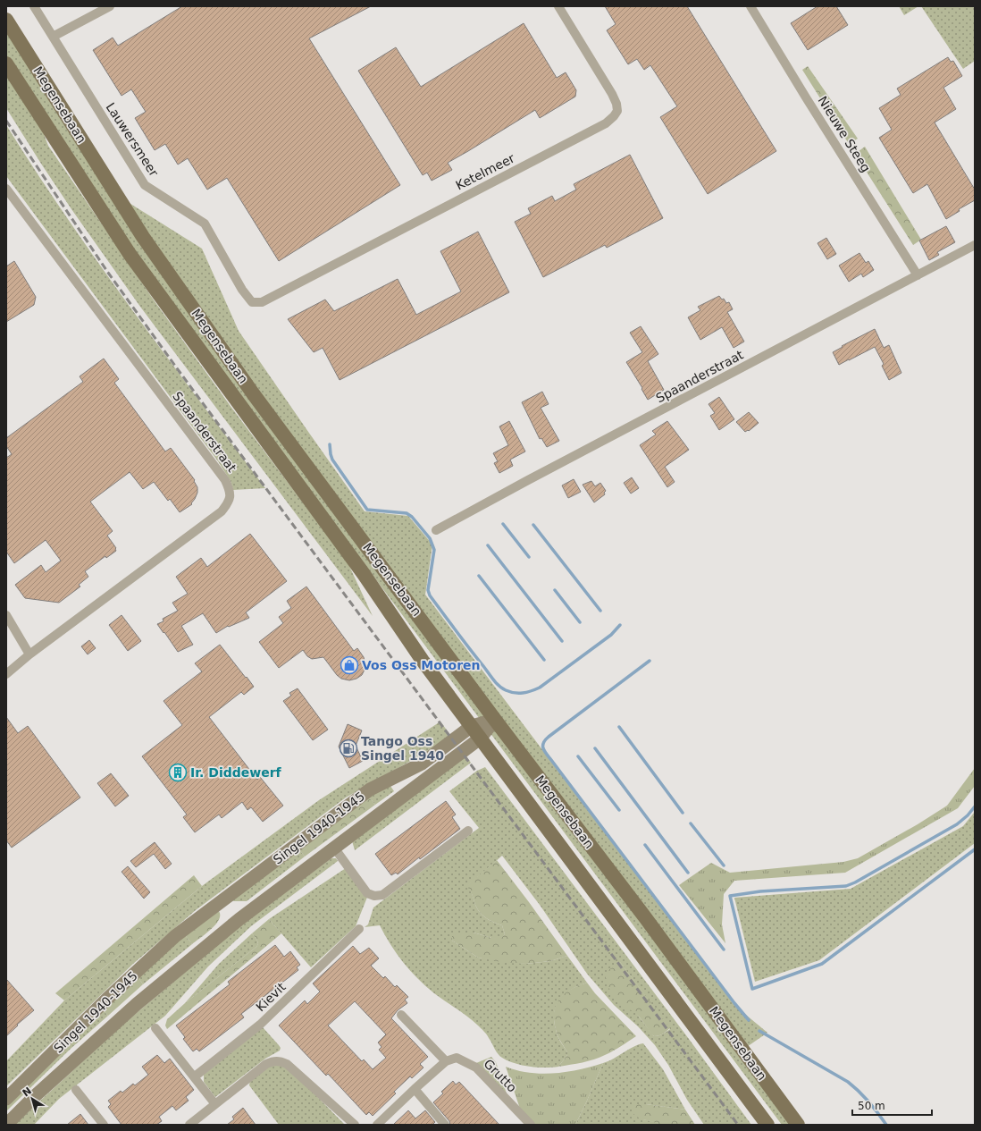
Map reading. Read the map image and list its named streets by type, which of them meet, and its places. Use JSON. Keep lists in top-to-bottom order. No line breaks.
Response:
{"streets":{"main road":["Megensebaan","Singel 1940-1945"],"street":["Nieuwe Steeg","Lauwersmeer","Ketelmeer","Spaanderstraat","Kievit","Grutto"]},"crossings":[["Megensebaan","Singel 1940-1945"],["Nieuwe Steeg","Spaanderstraat"],["Lauwersmeer","Ketelmeer"]],"places":{"shop":["Vos Oss Motoren"],"fuel station":["Tango Oss Singel 1940"],"building":["Ir. Diddewerf"]},"scale_bar":"50 m","north":"top left"}
